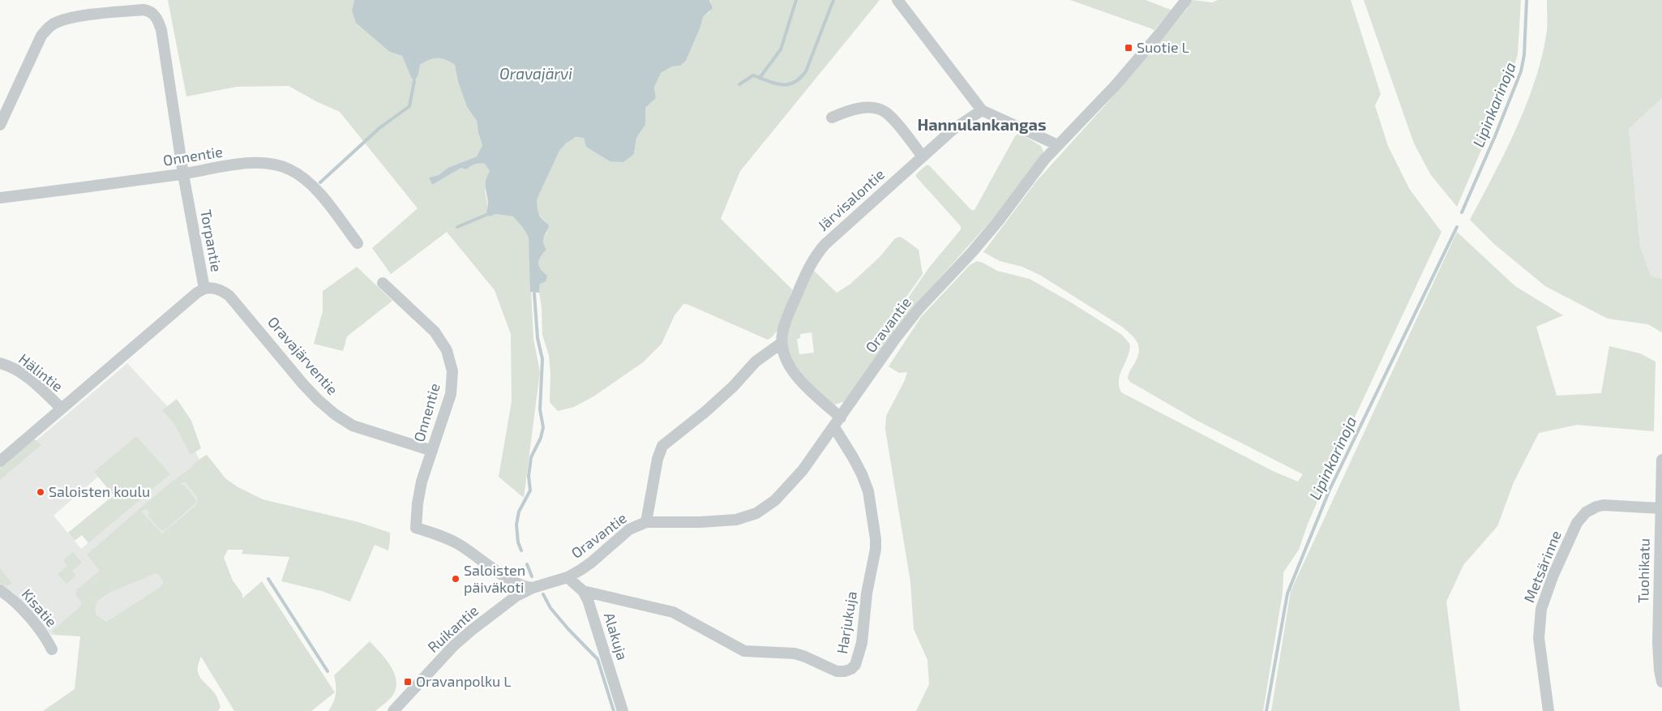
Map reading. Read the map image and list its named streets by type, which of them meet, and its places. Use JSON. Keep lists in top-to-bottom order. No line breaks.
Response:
{"streets":{"street":["Onnentie","Järvisalontie","Torpantie","Oravantie","Oravajärventie","Hälintie","Metsärinne","Tuohikatu","Kisatie","Harjukuja","Ruikantie","Alakuja"]},"crossings":[["Onnentie","Torpantie"],["Onnentie","Oravajärventie"],["Onnentie","Ruikantie"],["Torpantie","Oravajärventie"],["Torpantie","Hälintie"],["Oravantie","Harjukuja"],["Oravantie","Ruikantie"],["Oravantie","Alakuja"],["Metsärinne","Tuohikatu"],["Harjukuja","Alakuja"],["Ruikantie","Alakuja"]],"districts":["Hannulankangas"],"water":["Oravajärvi","Lipinkarinoja"],"places":{"transit":["Suotie L","Oravanpolku L"],"other":["Saloisten koulu","Saloisten päiväkoti"]}}
